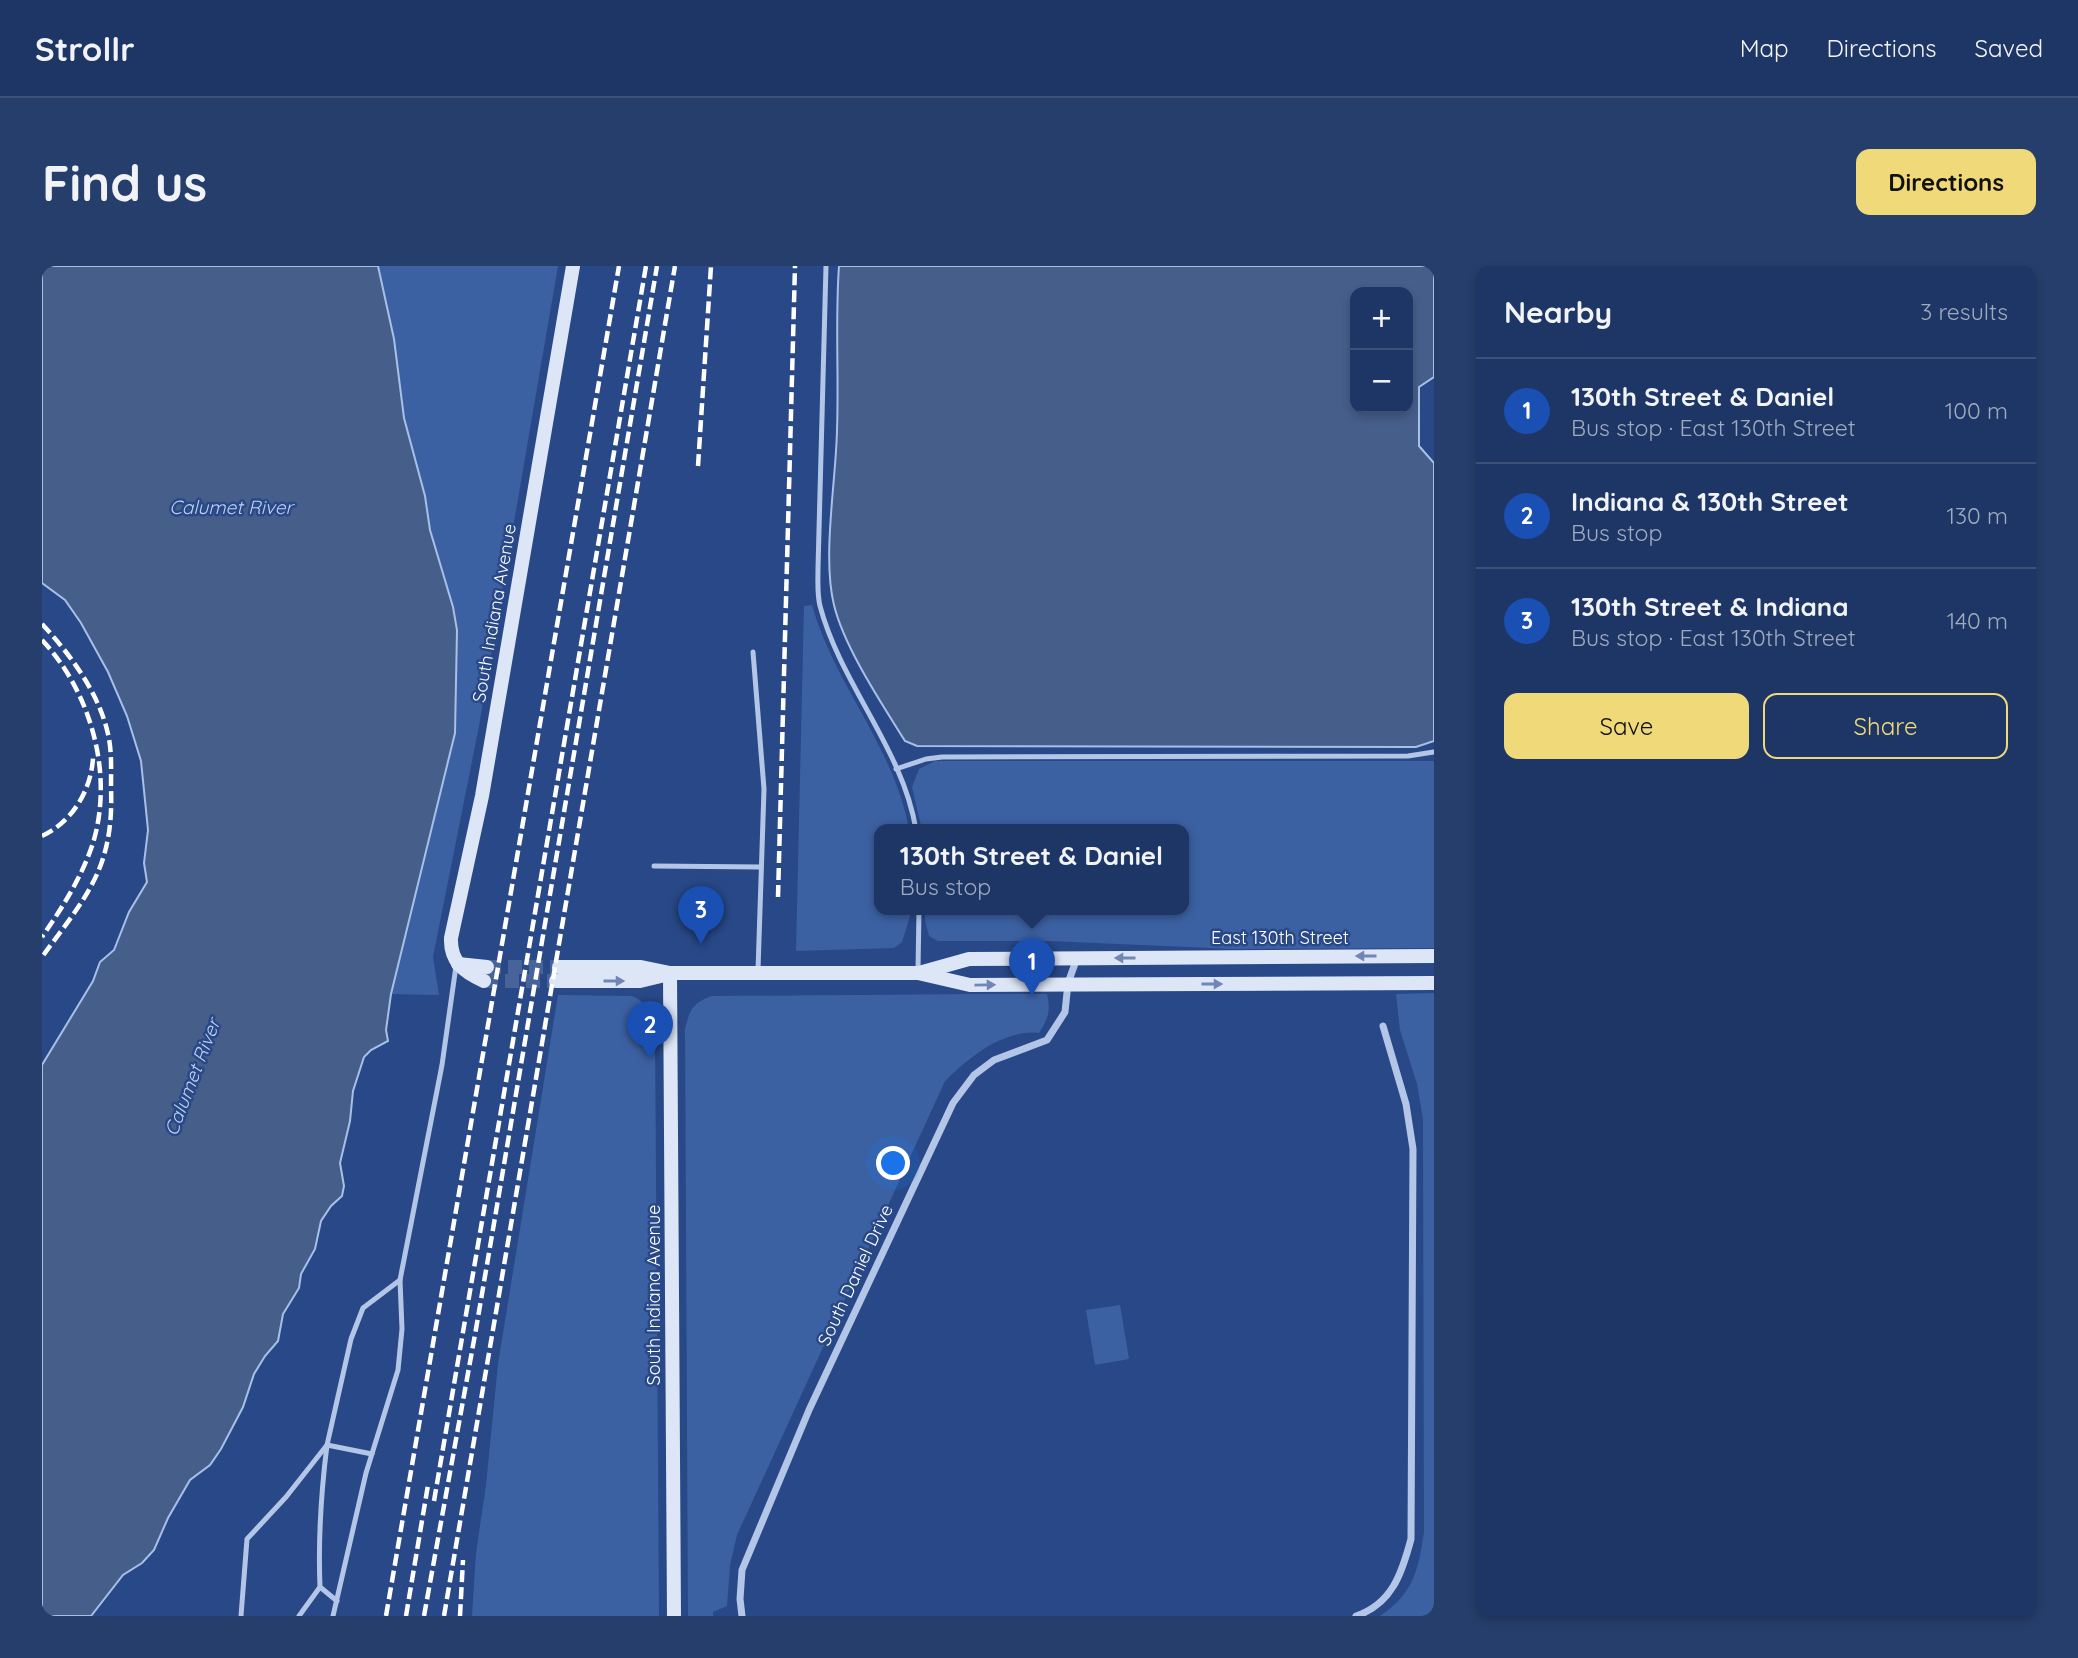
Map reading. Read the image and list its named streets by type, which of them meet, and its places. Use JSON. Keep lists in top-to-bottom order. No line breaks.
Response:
{"streets":{"main road":["South Indiana Avenue","East 130th Street"],"street":["South Daniel Drive"]},"crossings":[["South Indiana Avenue","East 130th Street"],["East 130th Street","South Daniel Drive"]],"water":["Calumet River"],"page":{"header":"Strollr","nav":["Map","Directions","Saved"],"buttons":["Directions",["Save","Share"]],"title":"Find us","heading":["Nearby","3 results"],"map_buttons":["+","−"],"list":[{"mark":"1","name":"130th Street & Daniel","note":"Bus stop · East 130th Street","value":"100 m"},{"mark":"2","name":"Indiana & 130th Street","note":"Bus stop","value":"130 m"},{"mark":"3","name":"130th Street & Indiana","note":"Bus stop · East 130th Street","value":"140 m"}],"popup":["130th Street & Daniel","Bus stop"],"pins":["3","1","2"]}}
